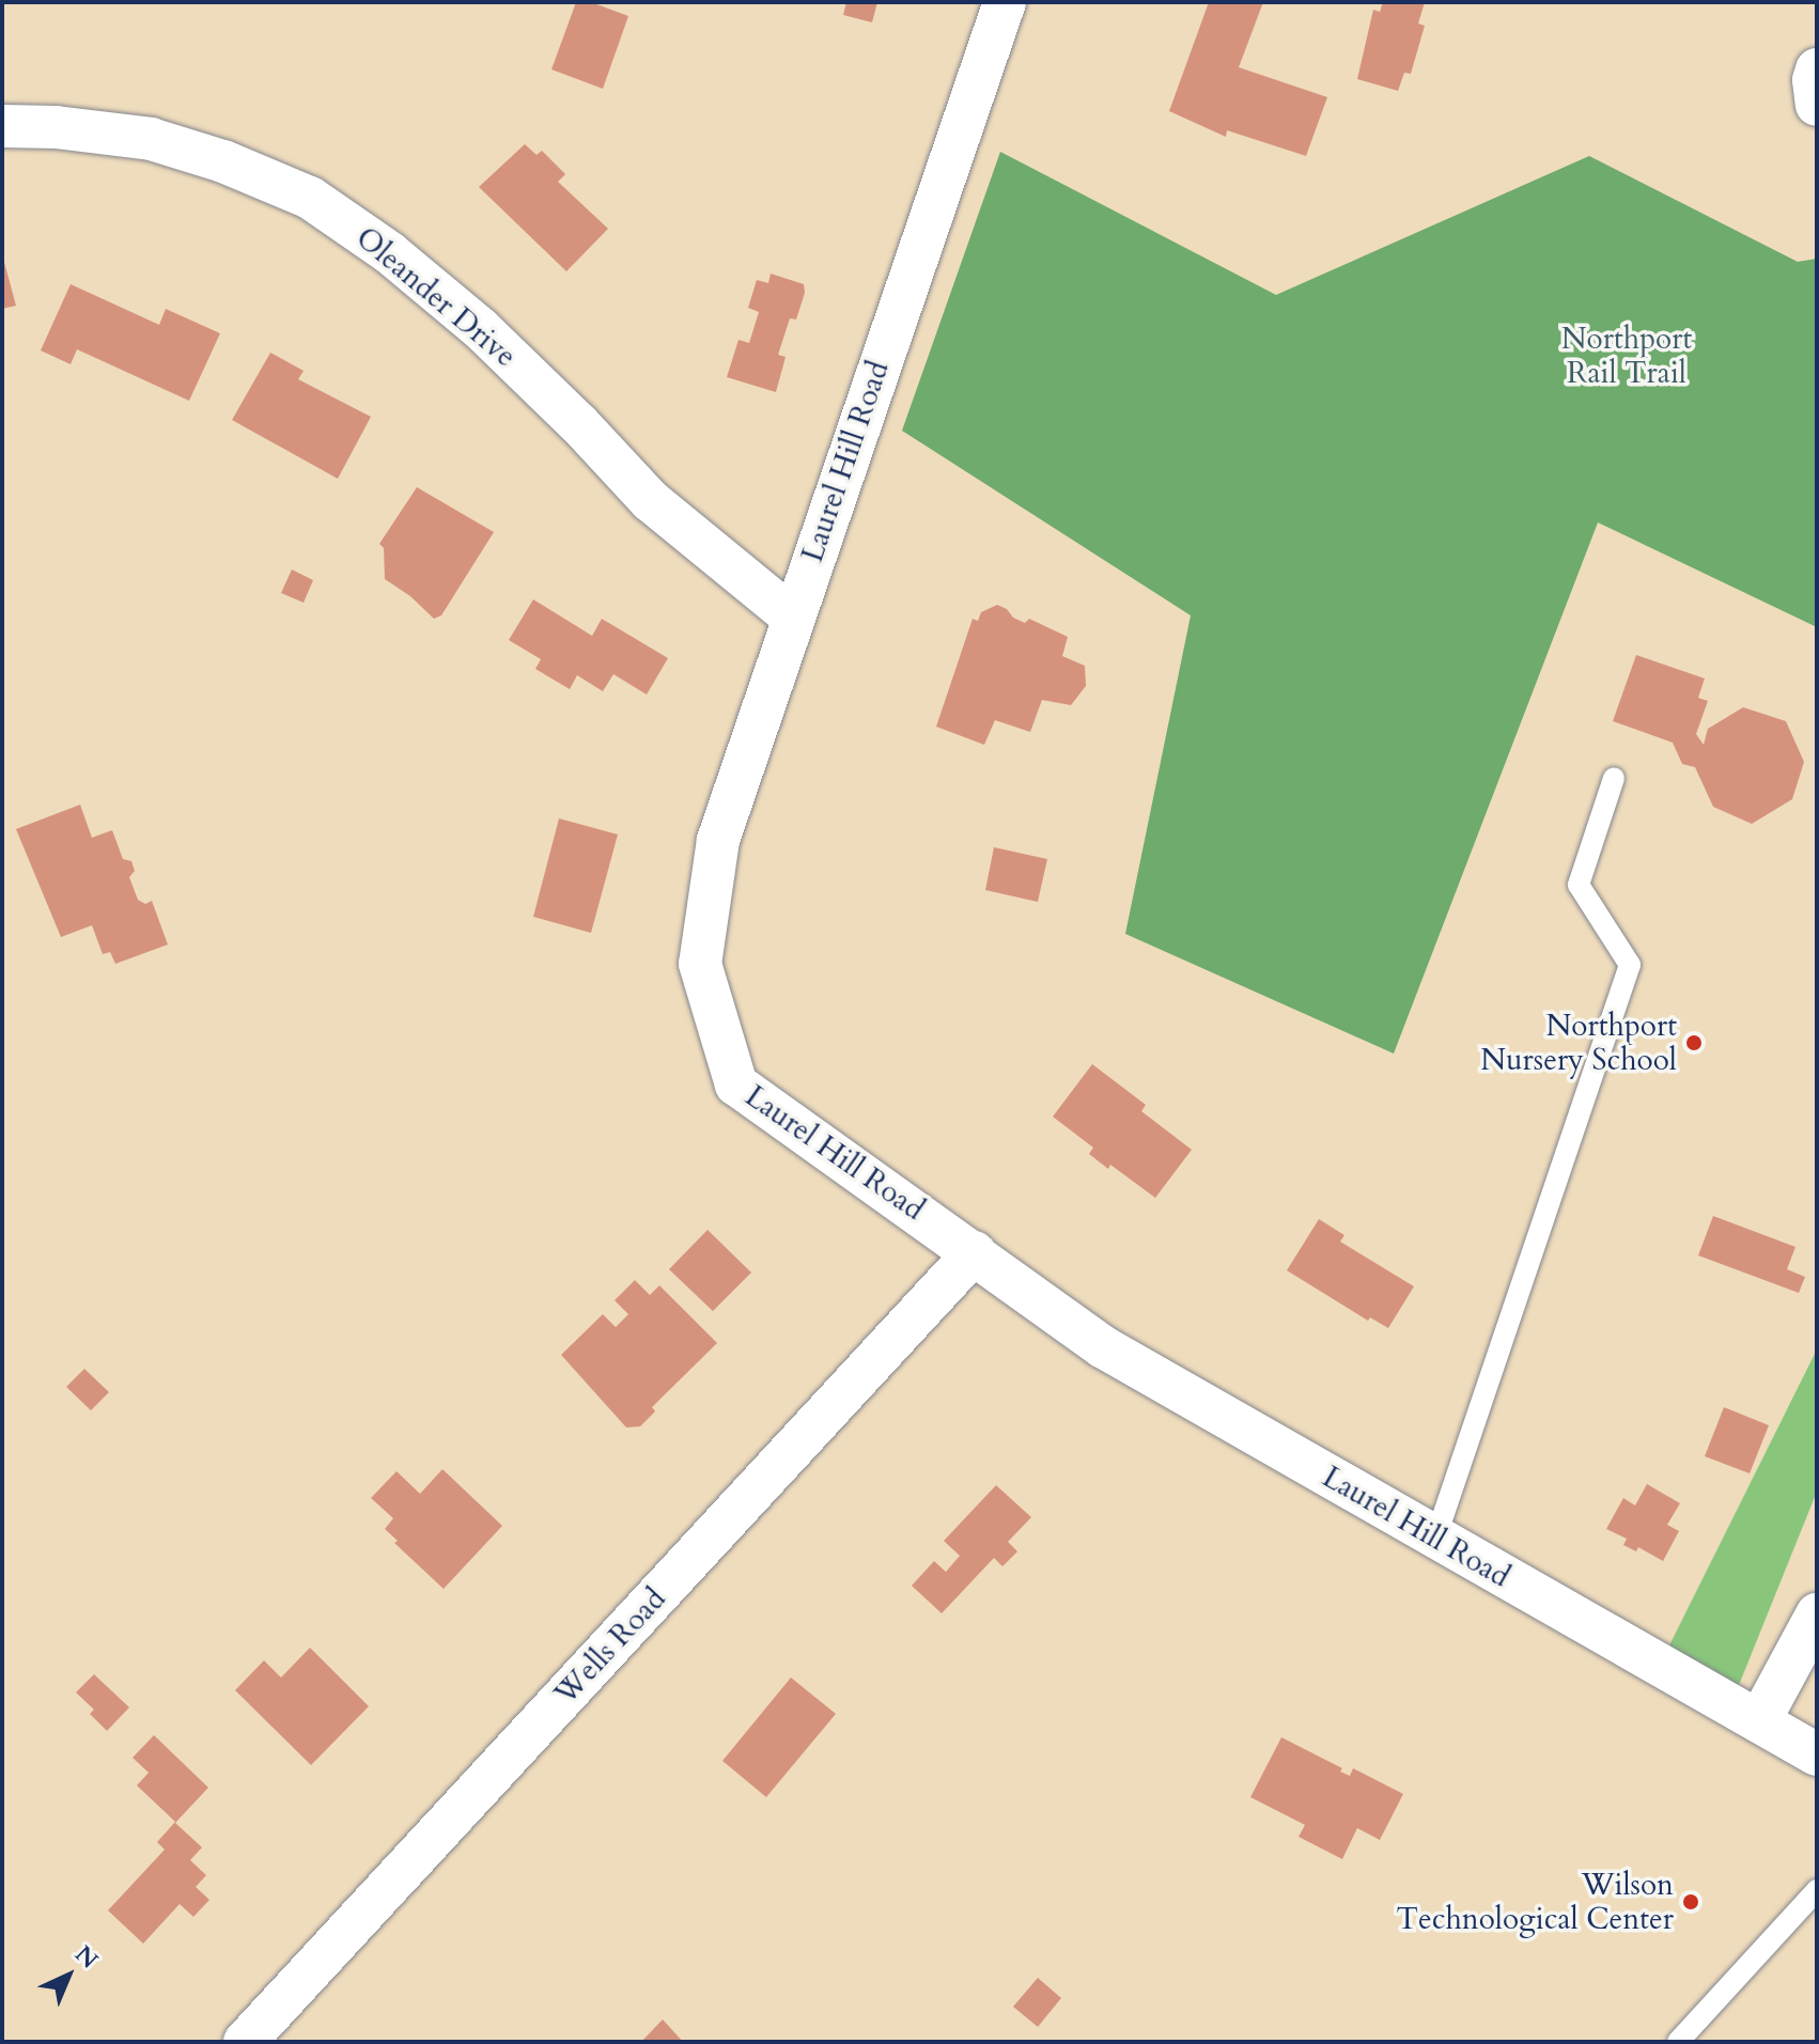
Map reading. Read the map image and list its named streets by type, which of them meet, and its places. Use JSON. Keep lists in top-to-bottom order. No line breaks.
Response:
{"streets":{"street":["Oleander Drive","Laurel Hill Road","Wells Road"]},"crossings":[["Oleander Drive","Laurel Hill Road"],["Laurel Hill Road","Wells Road"]],"parks":["Northport Rail Trail"],"places":["Northport Nursery School","Wilson Technological Center"],"north":"top right"}
